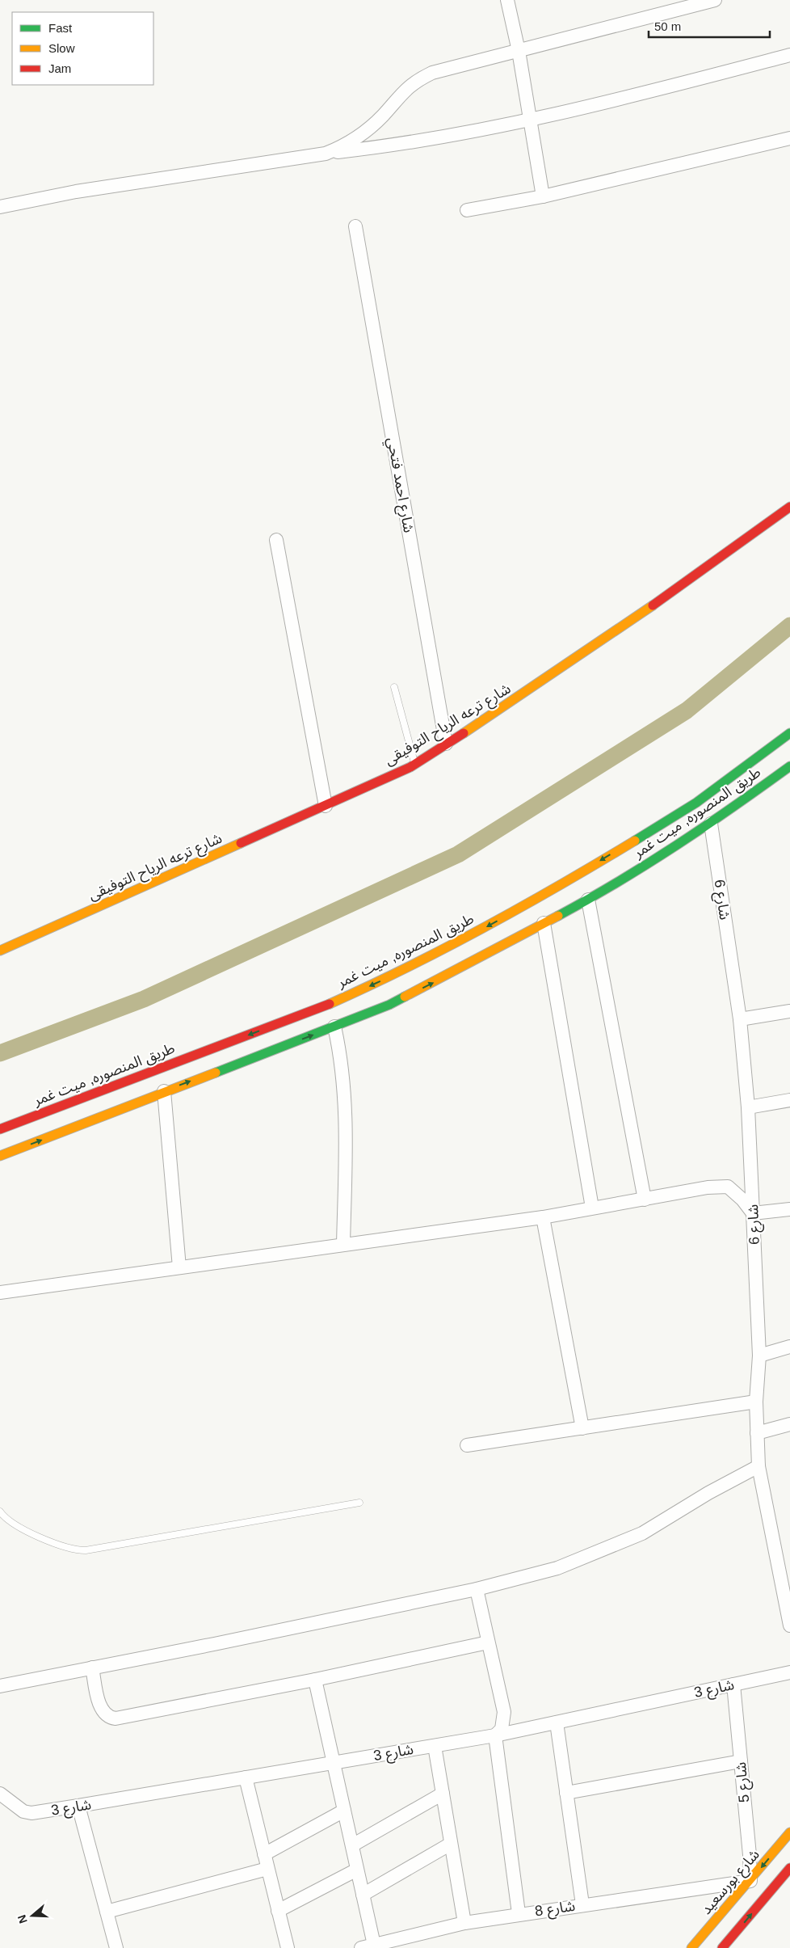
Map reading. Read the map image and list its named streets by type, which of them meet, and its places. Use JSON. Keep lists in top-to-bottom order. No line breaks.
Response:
{"streets":{"main road":["شارع ترعه الرياح التوفيقى","طريق المنصوره, ميت غمر","شارع بورسعيد"],"street":["شارع احمد فتحي","شارع 6","شارع 3","شارع 5","شارع 8"]},"crossings":[["شارع احمد فتحي","شارع ترعه الرياح التوفيقى"],["طريق المنصوره, ميت غمر","شارع 6"],["شارع 3","شارع 5"],["شارع 5","شارع بورسعيد"],["شارع 5","شارع 8"],["شارع بورسعيد","شارع 8"]],"legend":["Fast","Slow","Jam"],"scale_bar":"50 m","north":"left"}
